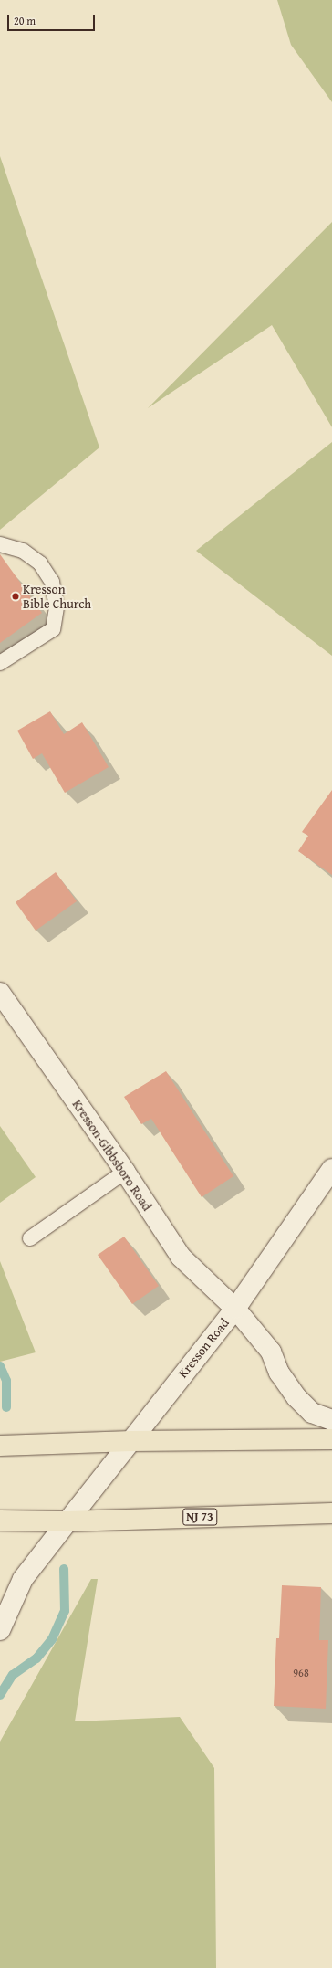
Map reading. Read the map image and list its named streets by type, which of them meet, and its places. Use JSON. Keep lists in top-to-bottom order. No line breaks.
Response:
{"streets":{"highway":["NJ 73"],"main road":["Kresson-Gibbsboro Road","Kresson Road"]},"crossings":[["Kresson-Gibbsboro Road","Kresson Road"],["Kresson Road","NJ 73"]],"places":["Kresson Bible Church"],"house_numbers":["968"],"scale_bar":"20 m"}
